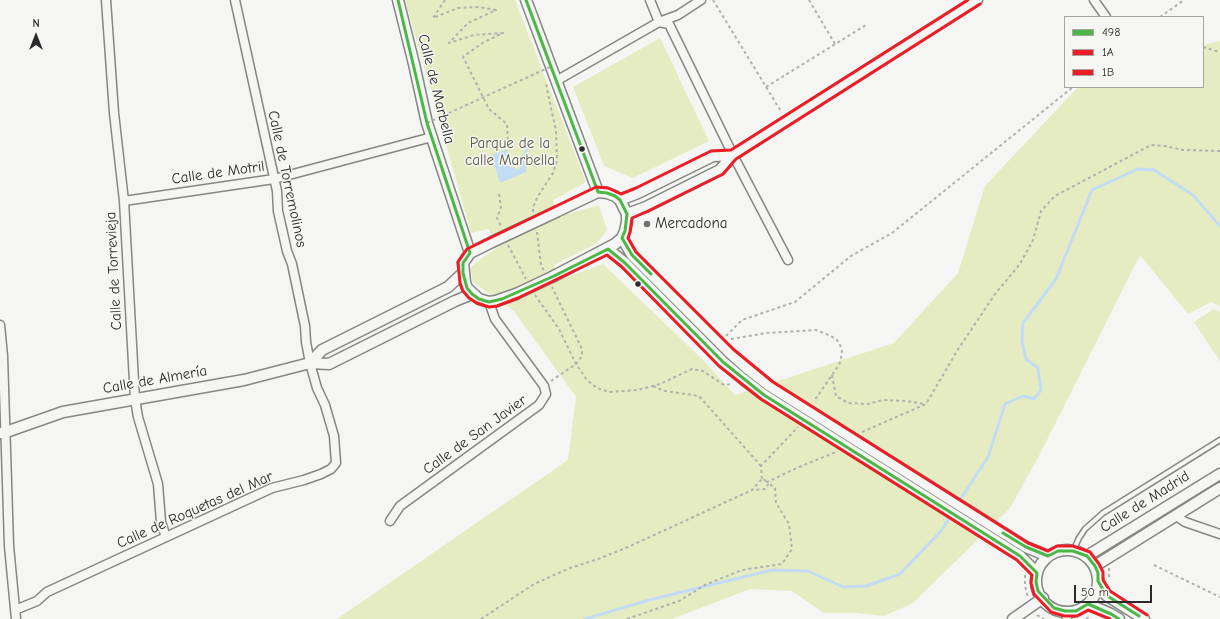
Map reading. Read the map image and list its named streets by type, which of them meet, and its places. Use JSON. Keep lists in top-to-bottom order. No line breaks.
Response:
{"streets":{"street":["Calle de Marbella","Calle de Motril","Calle de Torremolinos","Calle de Torrevieja","Calle de Almería","Calle de San Javier","Calle de Madrid","Calle de Roquetas del Mar"]},"crossings":[["Calle de Marbella","Calle de Motril"],["Calle de Motril","Calle de Torremolinos"],["Calle de Motril","Calle de Torrevieja"],["Calle de Torremolinos","Calle de Almería"],["Calle de Torremolinos","Calle de Roquetas del Mar"],["Calle de Torrevieja","Calle de Almería"],["Calle de Torrevieja","Calle de Roquetas del Mar"],["Calle de Almería","Calle de Roquetas del Mar"]],"parks":["Parque de la calle Marbella"],"places":["Mercadona"],"lines":["transit line 498","transit line 1A","transit line 1B"],"legend":["498","1A","1B"],"scale_bar":"50 m","north":"top"}
